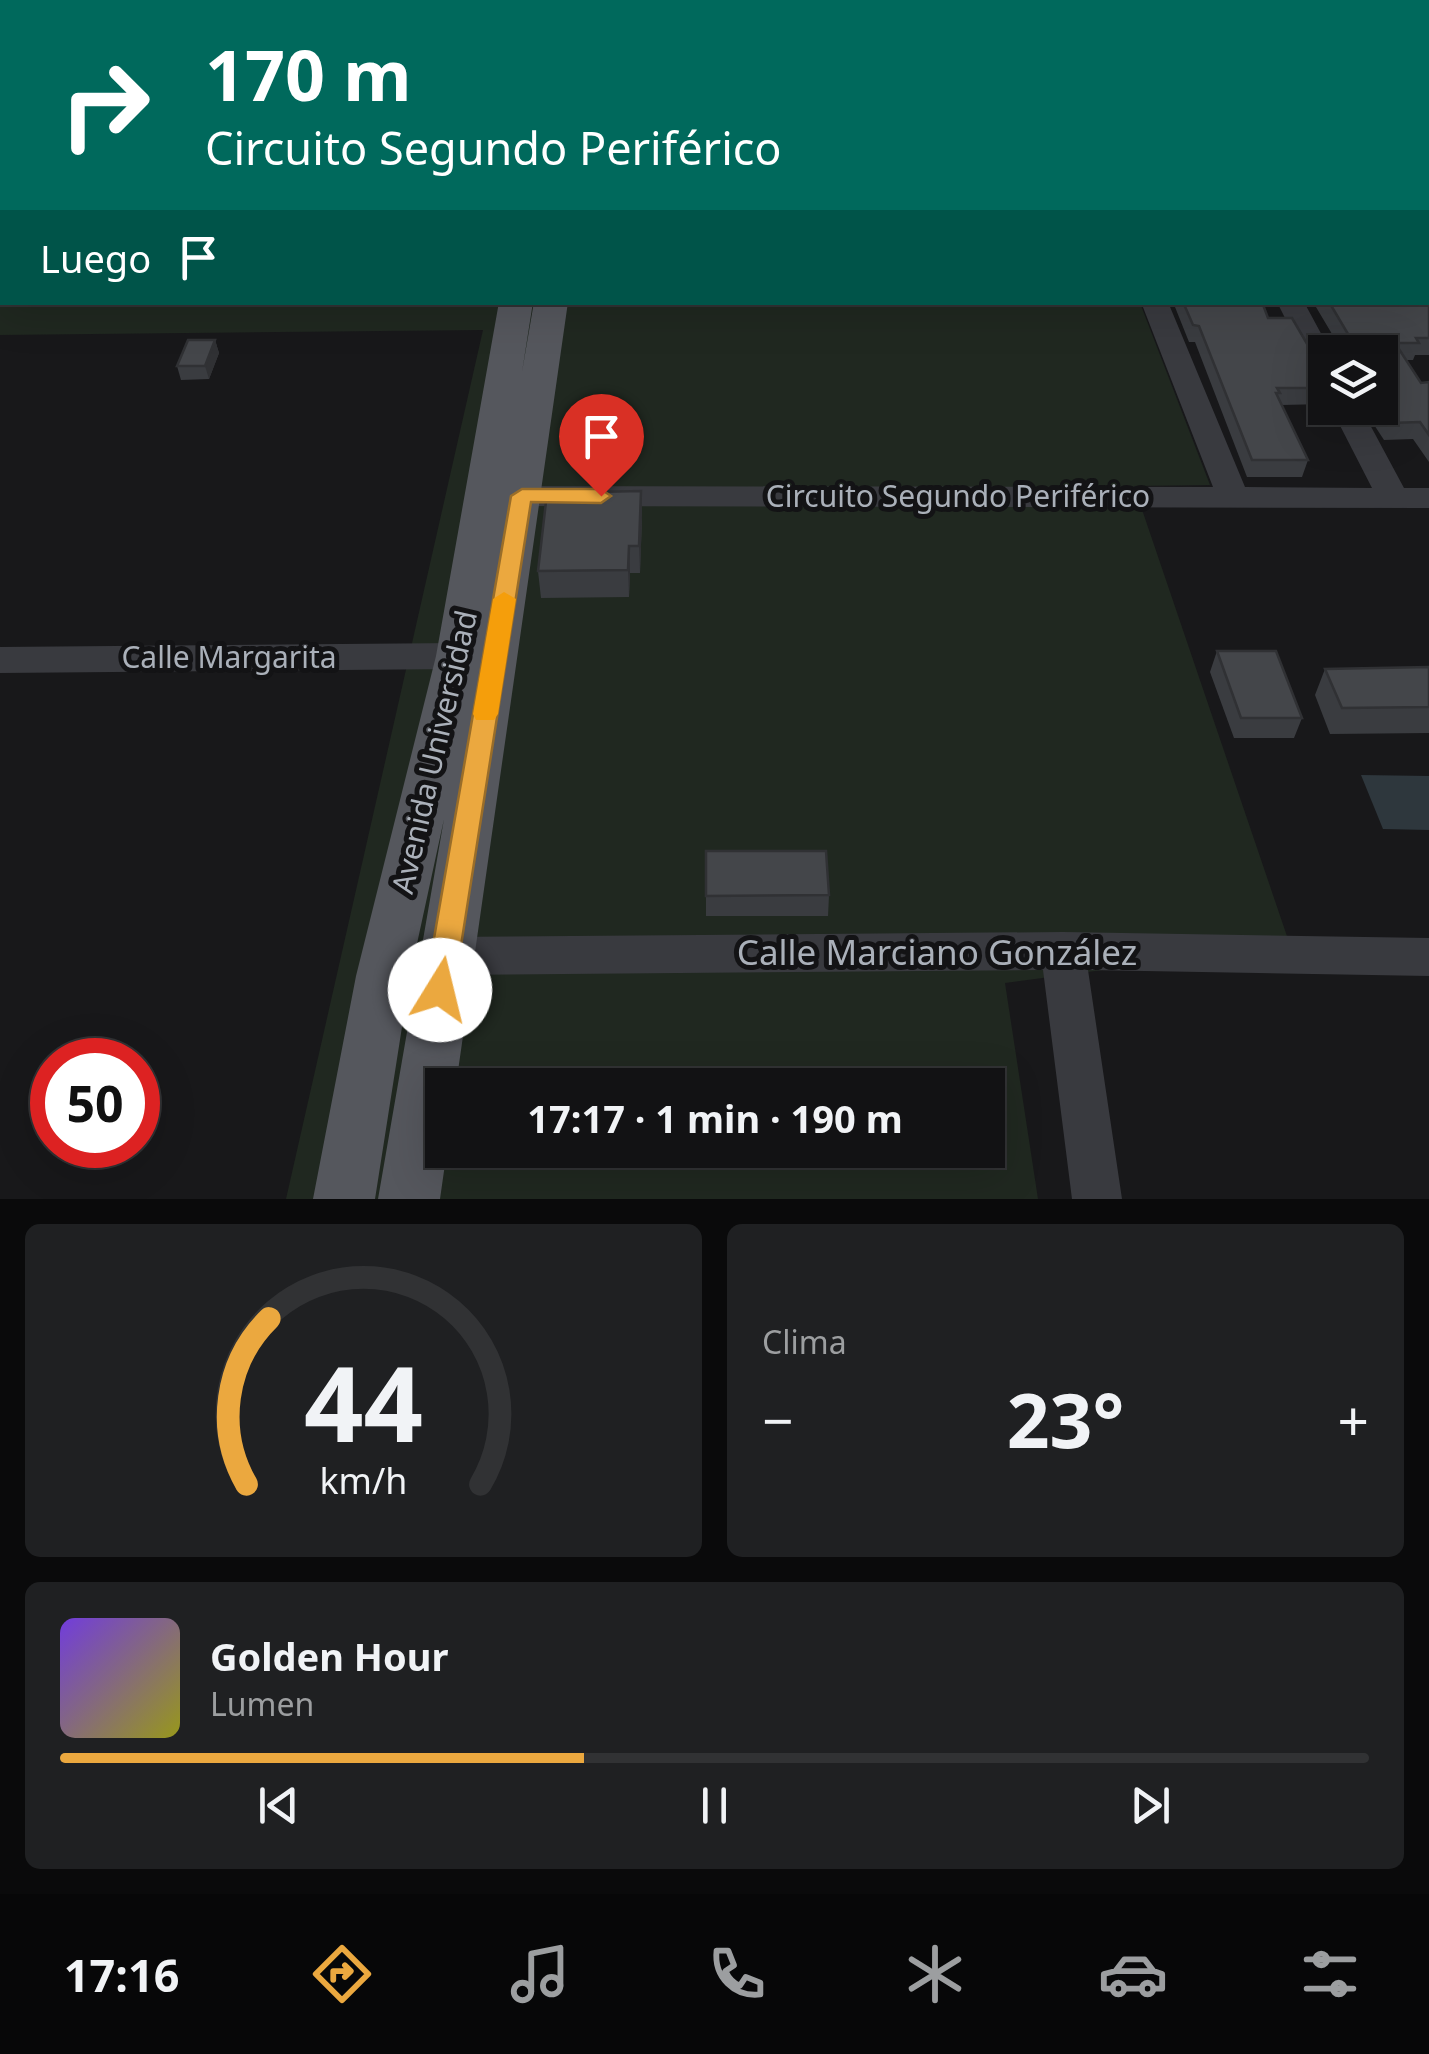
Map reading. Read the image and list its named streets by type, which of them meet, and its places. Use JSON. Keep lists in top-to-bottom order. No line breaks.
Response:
{"streets":{"main road":["Avenida Universidad"],"street":["Circuito Segundo Periférico","Calle Margarita","Calle Marciano González"]},"crossings":[["Circuito Segundo Periférico","Avenida Universidad"],["Calle Margarita","Avenida Universidad"],["Avenida Universidad","Calle Marciano González"]],"page":{"turn":["170 m","Circuito Segundo Periférico"],"then":"Luego","limit":"50","trip":"17:17 · 1 min · 190 m","tile":"Clima","heat":["−","23°","+"],"song":["Golden Hour","Lumen"],"tabs":"17:16","gauge":["44","km/h"]}}
